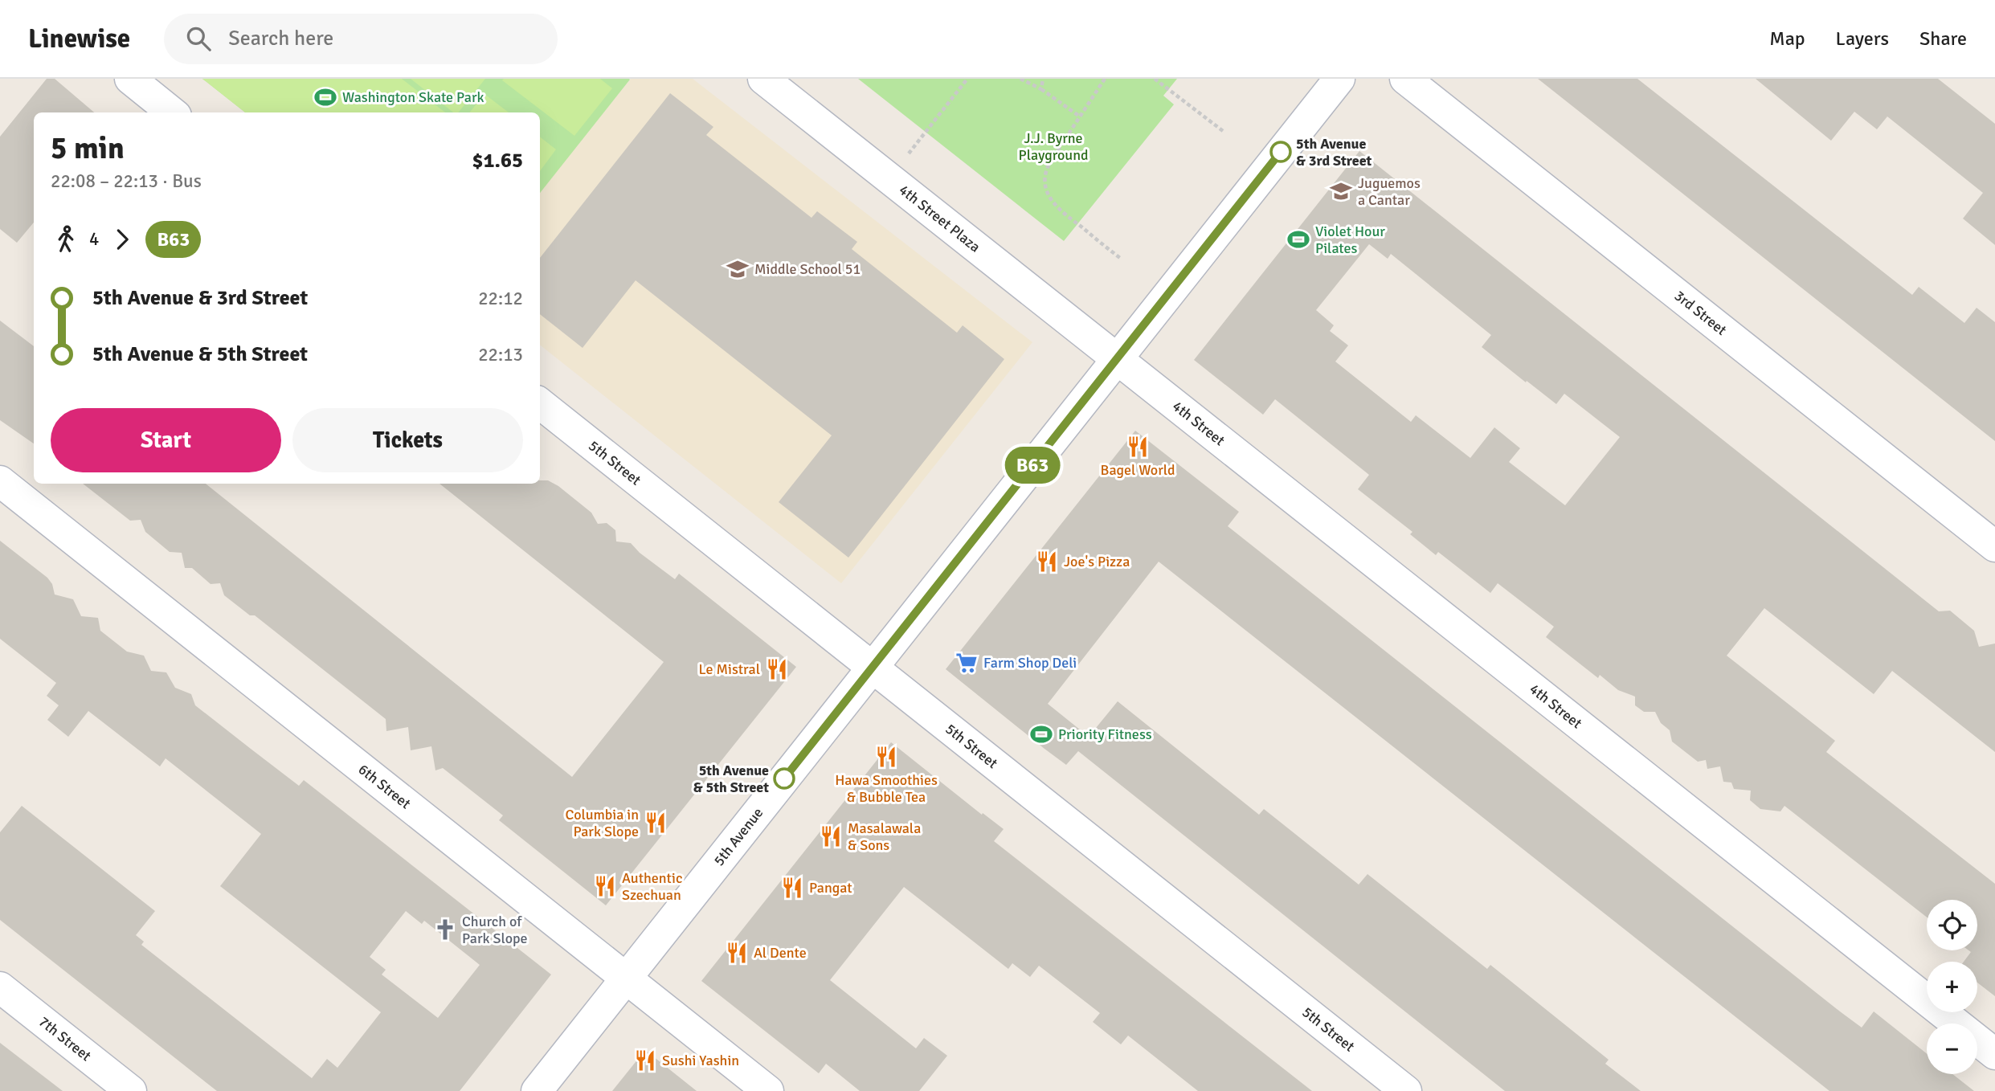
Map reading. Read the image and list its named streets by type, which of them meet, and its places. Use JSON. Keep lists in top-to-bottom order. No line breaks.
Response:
{"streets":{"street":["4th Street Plaza","3rd Street","4th Street","5th Street","6th Street","5th Avenue","7th Street"]},"crossings":[["4th Street Plaza","4th Street"],["4th Street Plaza","5th Avenue"],["4th Street","5th Avenue"],["5th Street","5th Avenue"],["6th Street","5th Avenue"]],"parks":["J.J. Byrne Playground"],"places":{"sports":["Washington Skate Park","Violet Hour Pilates","Priority Fitness"],"other":["5th Avenue & 3rd Street","5th Avenue & 5th Street"],"school or university":["Juguemos a Cantar","Middle School 51"],"restaurant":["Bagel World","Joe's Pizza","Le Mistral","Hawa Smoothies & Bubble Tea","Columbia in Park Slope","Masalawala & Sons","Authentic Szechuan","Pangat","Al Dente","Sushi Yashin"],"supermarket":["Farm Shop Deli"],"church":["Church of Park Slope"]},"lines":["bus line B63"],"page":{"header":"Linewise","search":"Search here","nav":["Map","Layers","Share"],"on_map":"B63","heading":["5 min","22:08 – 22:13 · Bus","$1.65"],"legs":["4","B63"],"list":[{"name":"5th Avenue & 3rd Street","value":"22:12"},{"name":"5th Avenue & 5th Street","value":"22:13"}],"buttons":["Start","Tickets"],"map_buttons":["+","−"]}}
